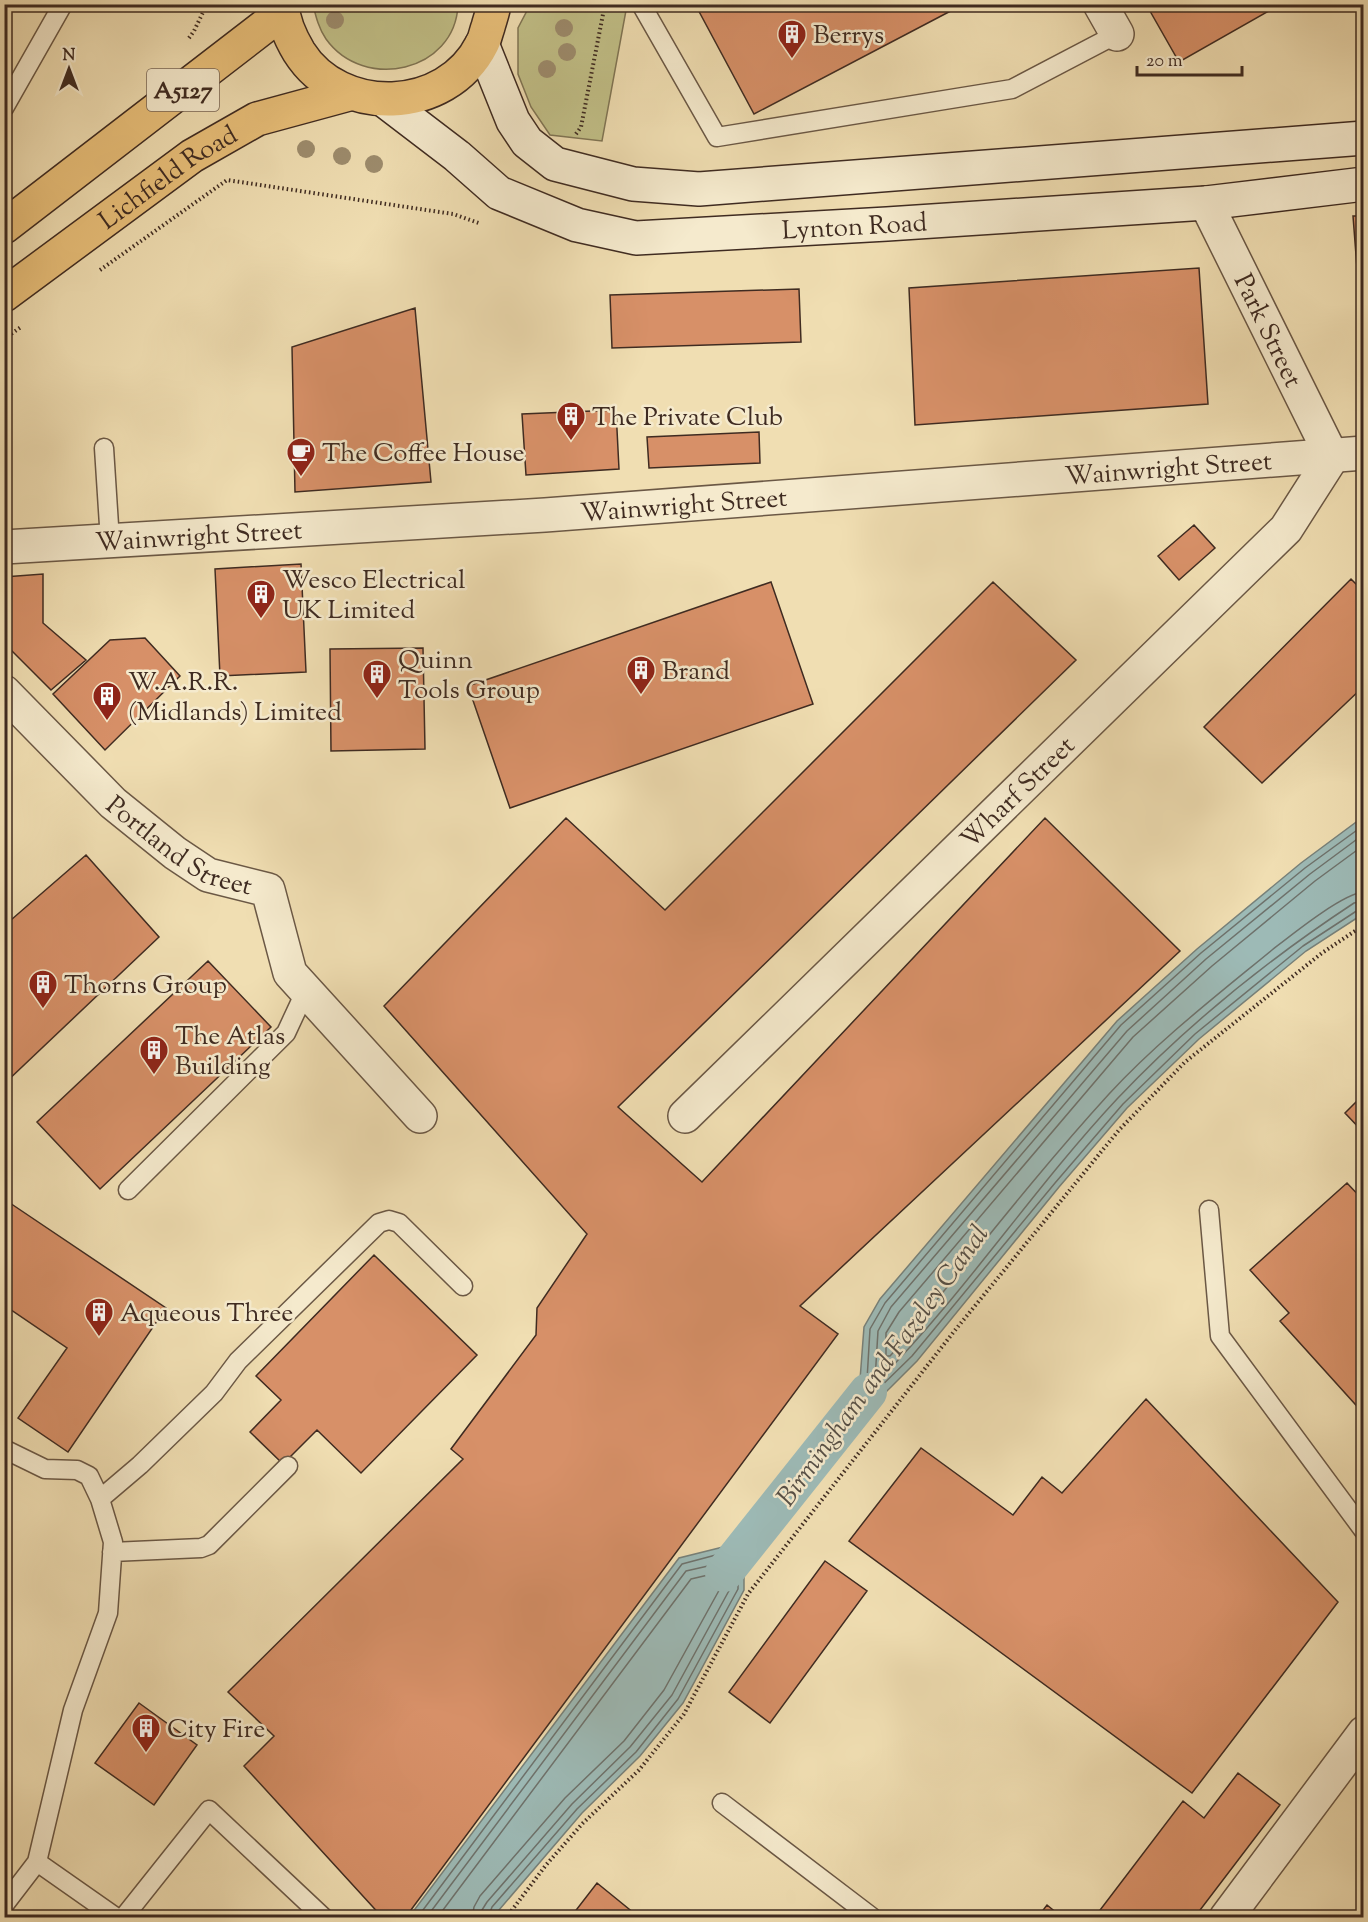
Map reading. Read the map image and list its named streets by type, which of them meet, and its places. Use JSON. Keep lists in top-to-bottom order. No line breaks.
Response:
{"streets":{"main road":["A5127","Lichfield Road"],"street":["Lynton Road","Park Street","Wainwright Street","Wharf Street","Portland Street"]},"crossings":[["Lynton Road","Park Street"],["Park Street","Wainwright Street"],["Park Street","Wharf Street"],["Wainwright Street","Wharf Street"]],"water":["Birmingham and Fazeley Canal"],"places":{"building":["Berrys","The Private Club","Wesco Electrical UK Limited","Brand","Quinn Tools Group","W.A.R.R. (Midlands) Limited","Thorns Group","The Atlas Building","Aqueous Three","City Fire"],"cafe":["The Coffee House"]},"scale_bar":"20 m","north":"top"}
